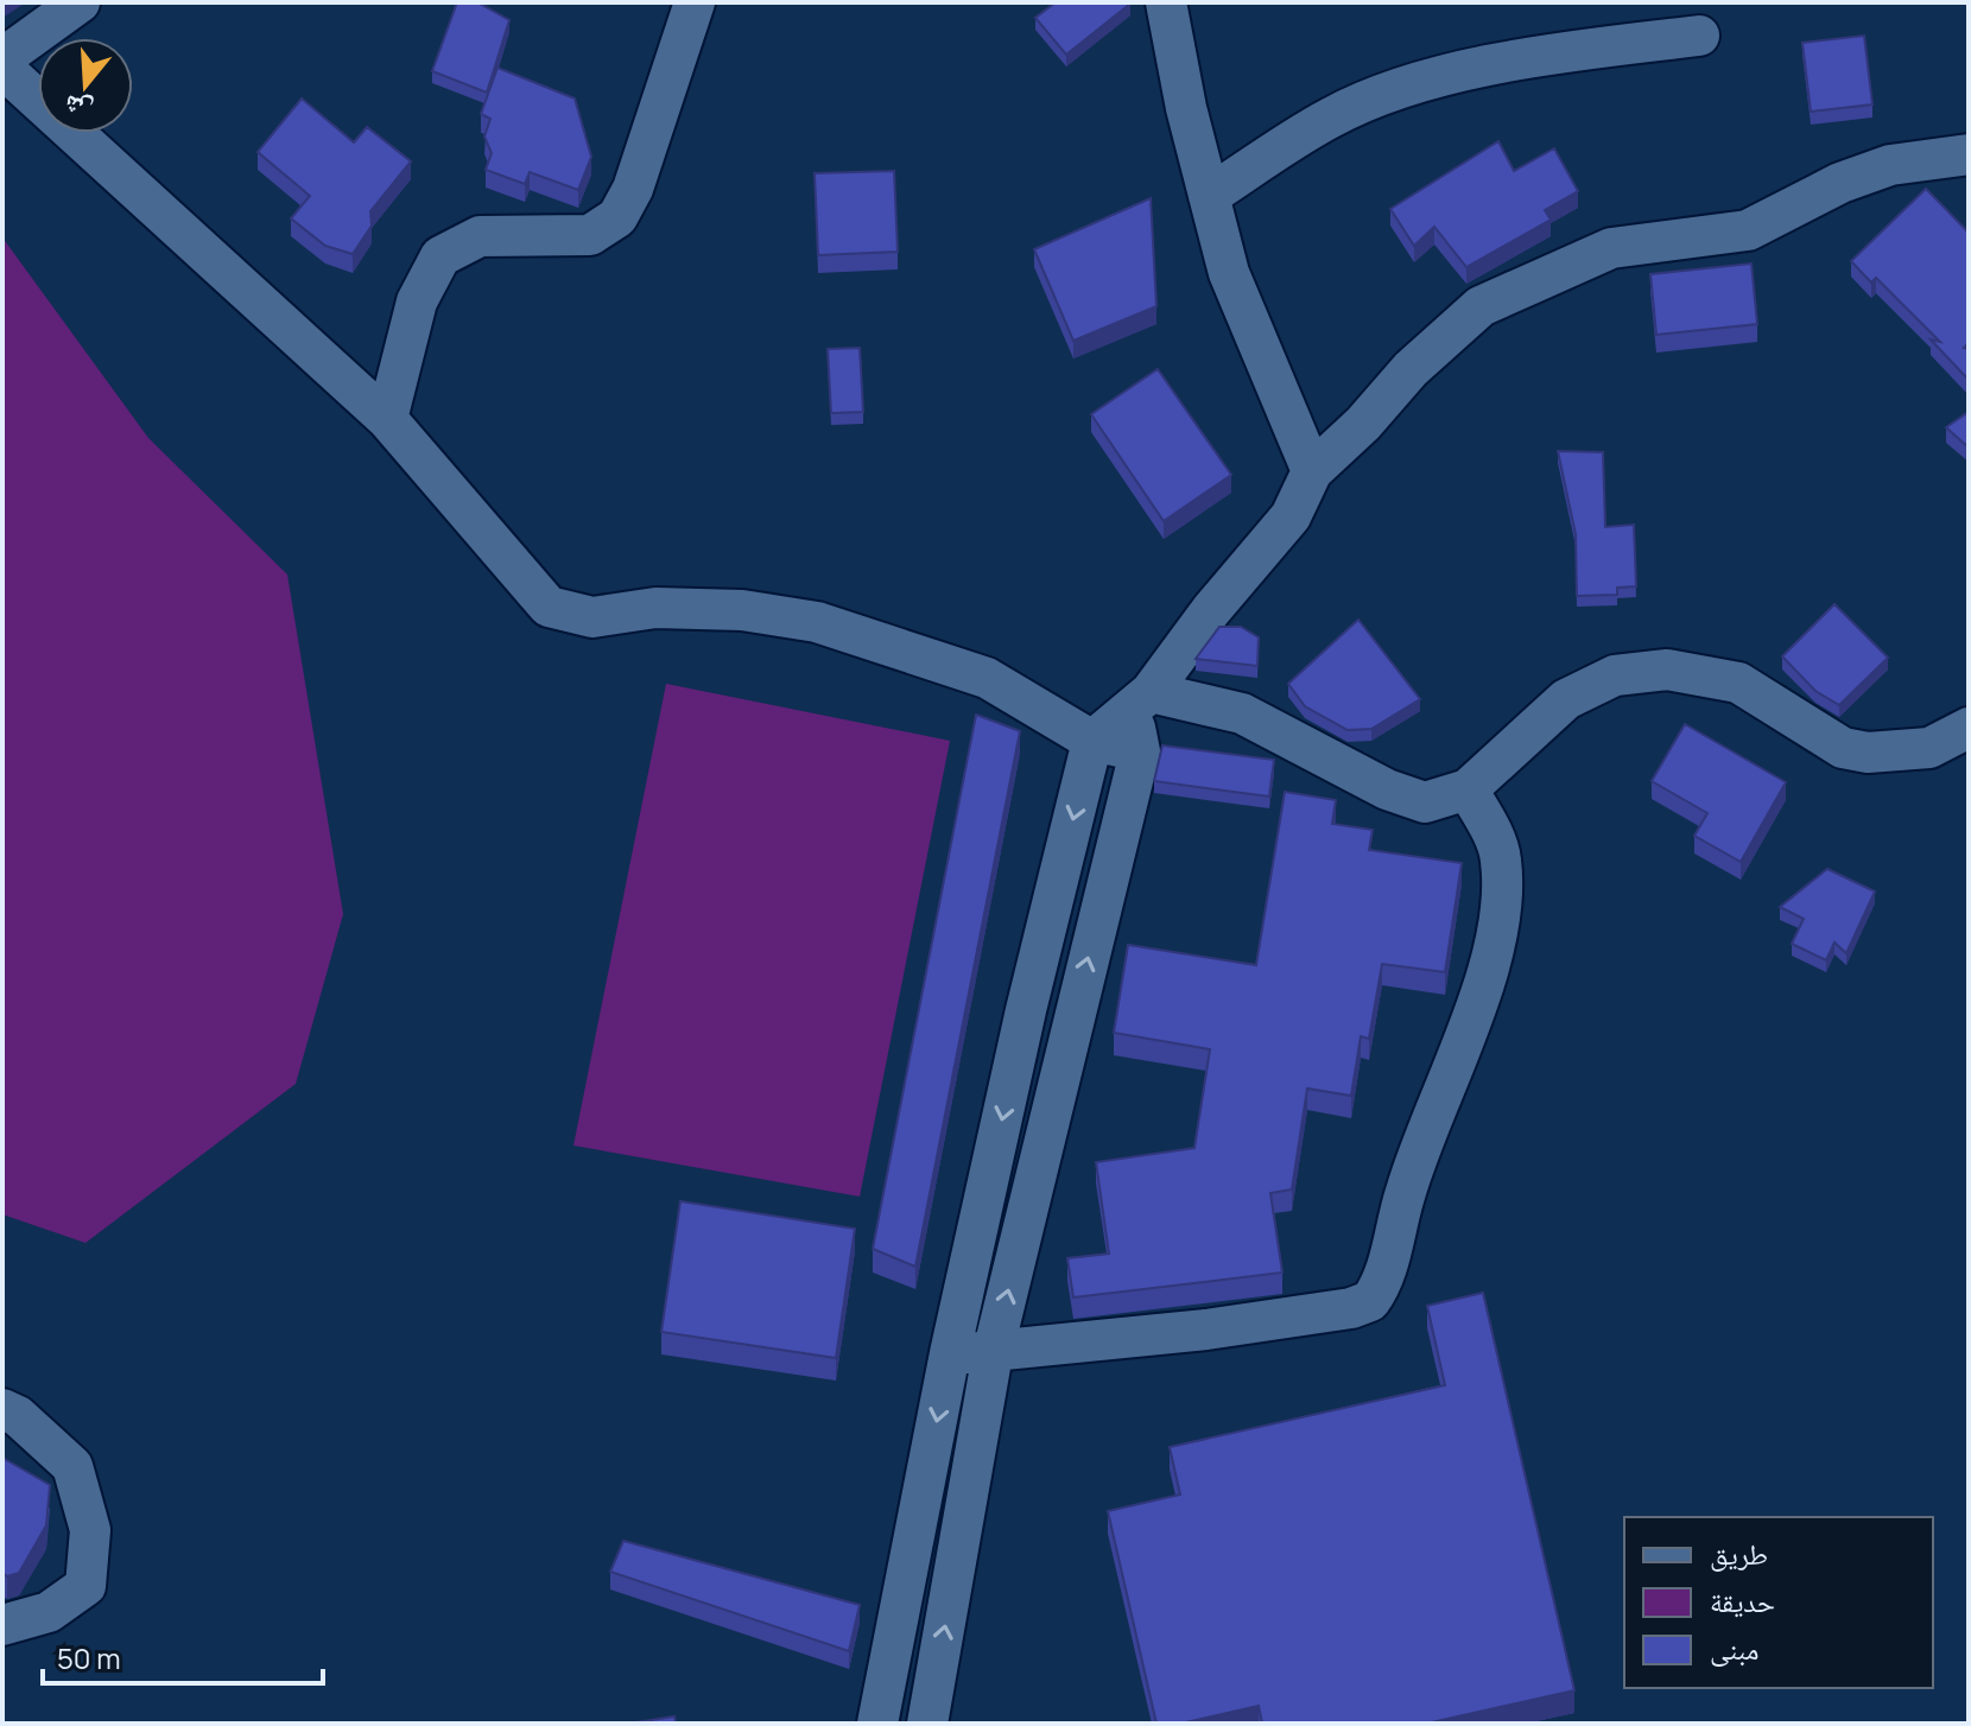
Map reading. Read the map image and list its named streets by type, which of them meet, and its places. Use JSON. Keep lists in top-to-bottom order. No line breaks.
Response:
{"legend":["طريق","حديقة","مبنى"],"scale_bar":"50 m","north":"bottom"}
